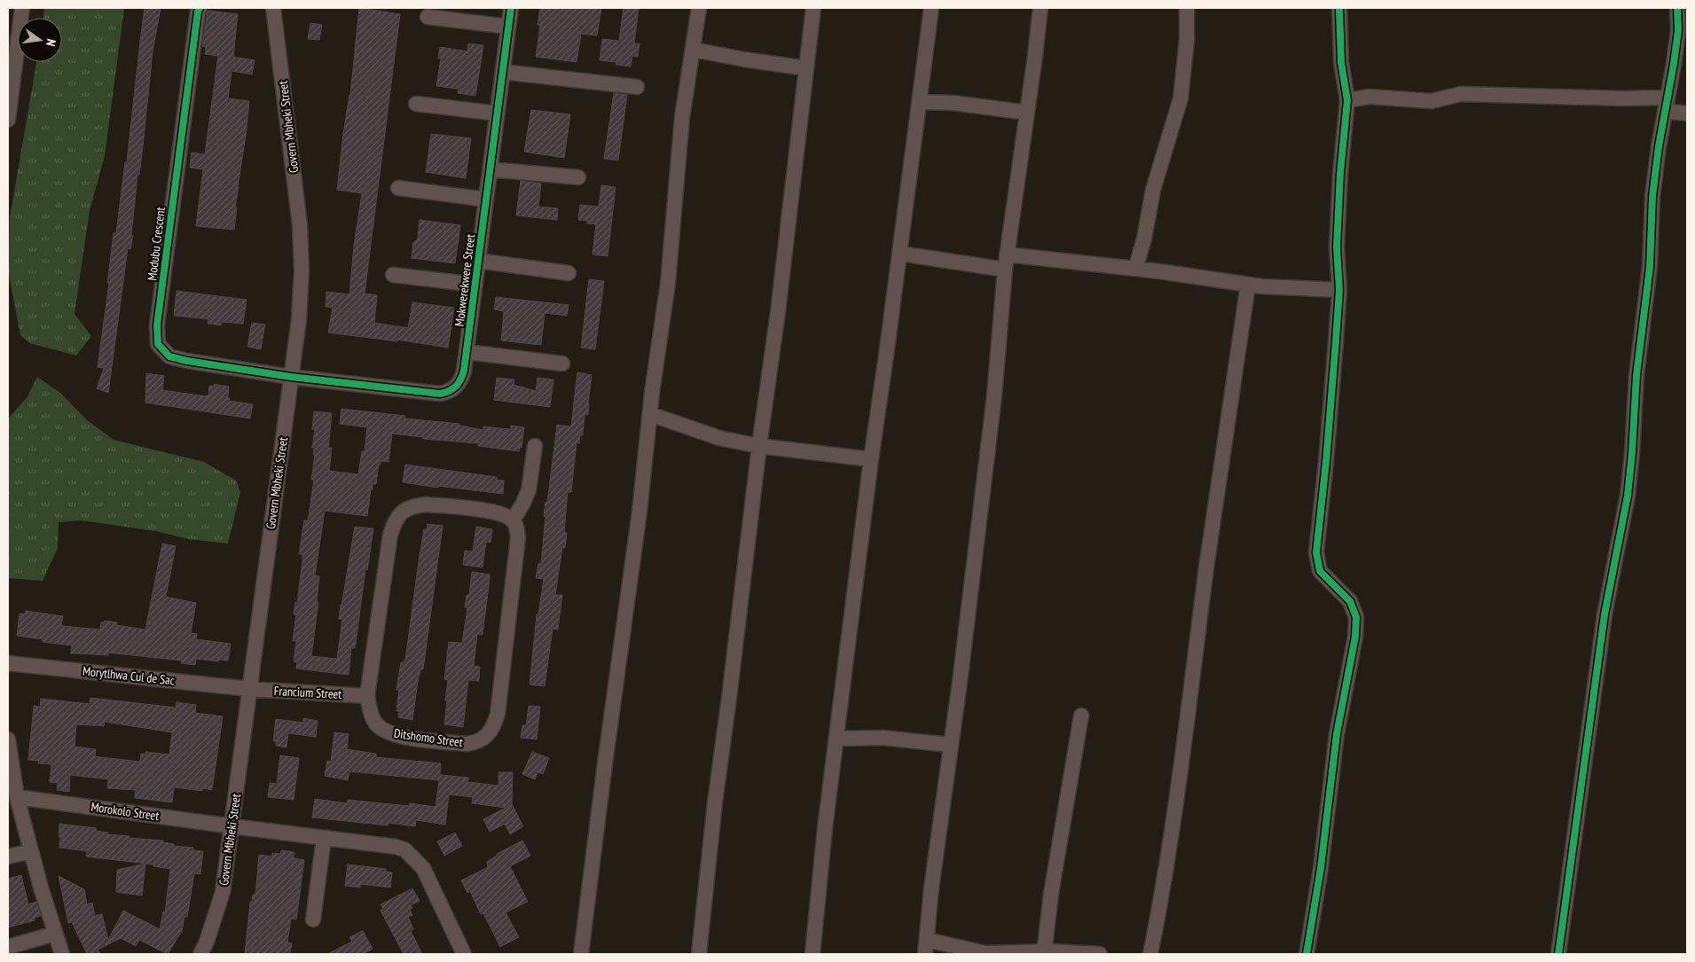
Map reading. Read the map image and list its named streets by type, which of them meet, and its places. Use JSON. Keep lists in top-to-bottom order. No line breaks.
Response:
{"streets":{"street":["Govern Mbheki Street","Modubu Crescent","Mokwerekwere Street","Morytlhwa Cul de Sac","Francium Street","Ditshomo Street","Morokolo Street"]},"crossings":[["Govern Mbheki Street","Modubu Crescent"],["Govern Mbheki Street","Mokwerekwere Street"],["Govern Mbheki Street","Morytlhwa Cul de Sac"],["Govern Mbheki Street","Francium Street"],["Govern Mbheki Street","Morokolo Street"],["Modubu Crescent","Mokwerekwere Street"],["Morytlhwa Cul de Sac","Francium Street"],["Francium Street","Ditshomo Street"]],"north":"right"}
